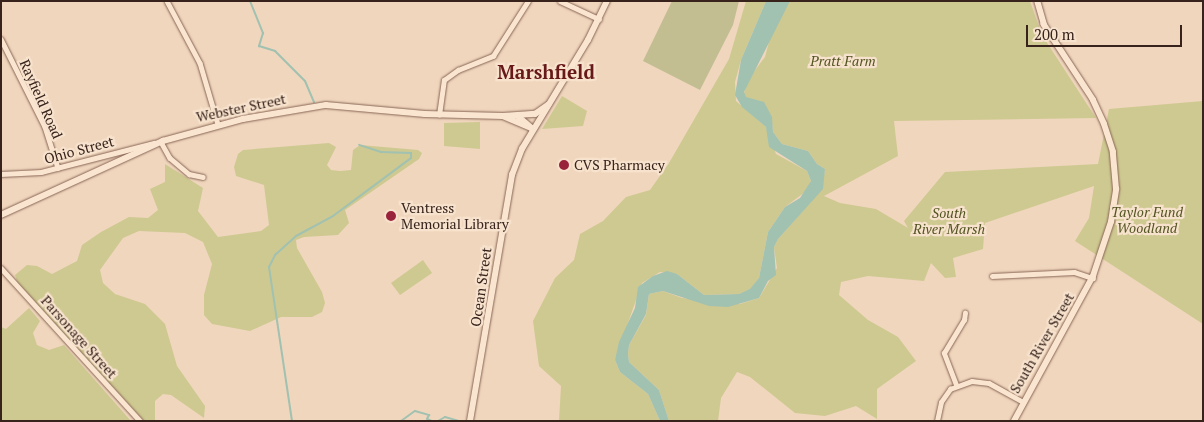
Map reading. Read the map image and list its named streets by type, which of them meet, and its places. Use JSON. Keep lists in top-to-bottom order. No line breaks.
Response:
{"streets":{"street":["Rayfield Road","Webster Street","Ohio Street","Ocean Street","Parsonage Street","South River Street"]},"crossings":[["Rayfield Road","Ohio Street"],["Webster Street","Ohio Street"],["Webster Street","Ocean Street"]],"districts":["Marshfield"],"parks":["Pratt Farm","Taylor Fund Woodland","South River Marsh"],"places":["CVS Pharmacy","Ventress Memorial Library"],"scale_bar":"200 m"}
